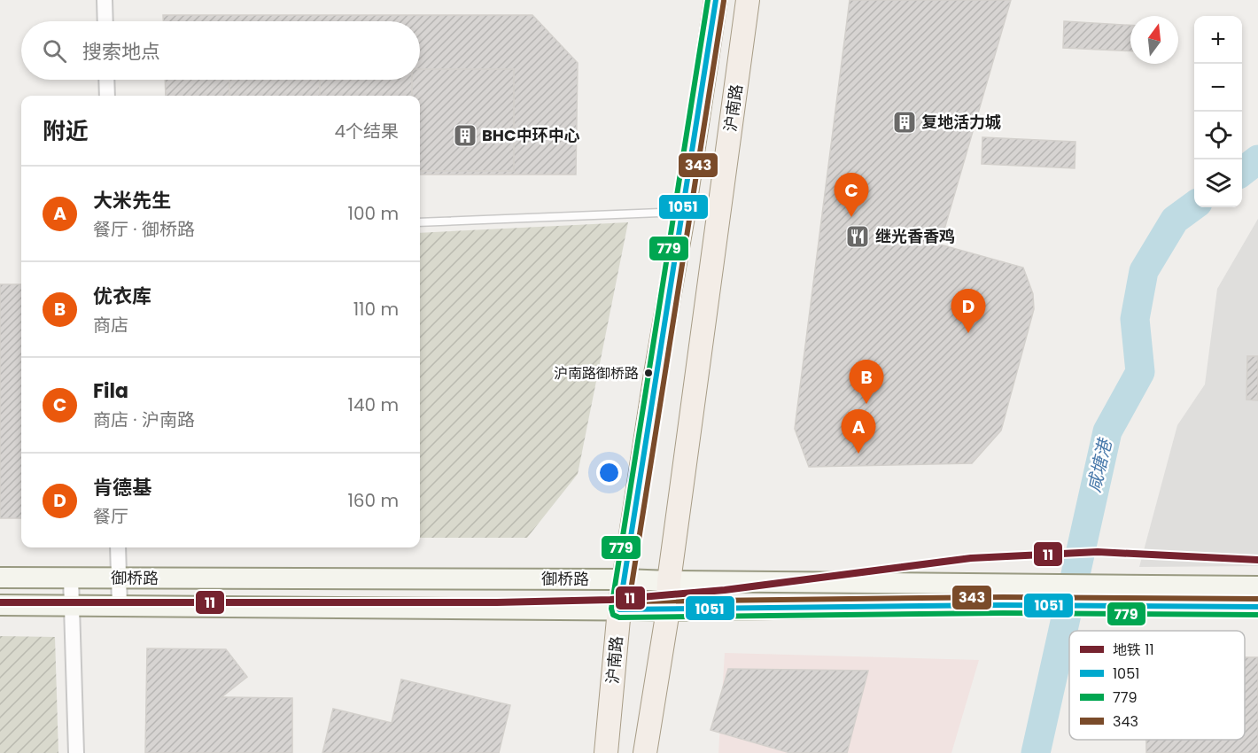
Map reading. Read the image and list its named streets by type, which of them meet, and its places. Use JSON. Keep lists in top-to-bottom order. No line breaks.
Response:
{"streets":{"main road":["沪南路","御桥路"]},"crossings":[["沪南路","御桥路"]],"water":["咸塘港"],"places":{"building":["复地活力城","BHC中环中心"],"restaurant":["继光香香鸡"],"other":["沪南路御桥路"]},"lines":["transit line 1051","transit line 779","transit line 343","metro line 11"],"legend":["地铁 11","1051","779","343"],"north":"top","page":{"map_buttons":["+","−"],"search":"搜索地点","heading":["附近","4个结果"],"list":[{"mark":"A","name":"大米先生","note":"餐厅 · 御桥路","value":"100 m"},{"mark":"B","name":"优衣库","note":"商店","value":"110 m"},{"mark":"C","name":"Fila","note":"商店 · 沪南路","value":"140 m"},{"mark":"D","name":"肯德基","note":"餐厅","value":"160 m"}],"pins":["C","D","B","A"]}}
